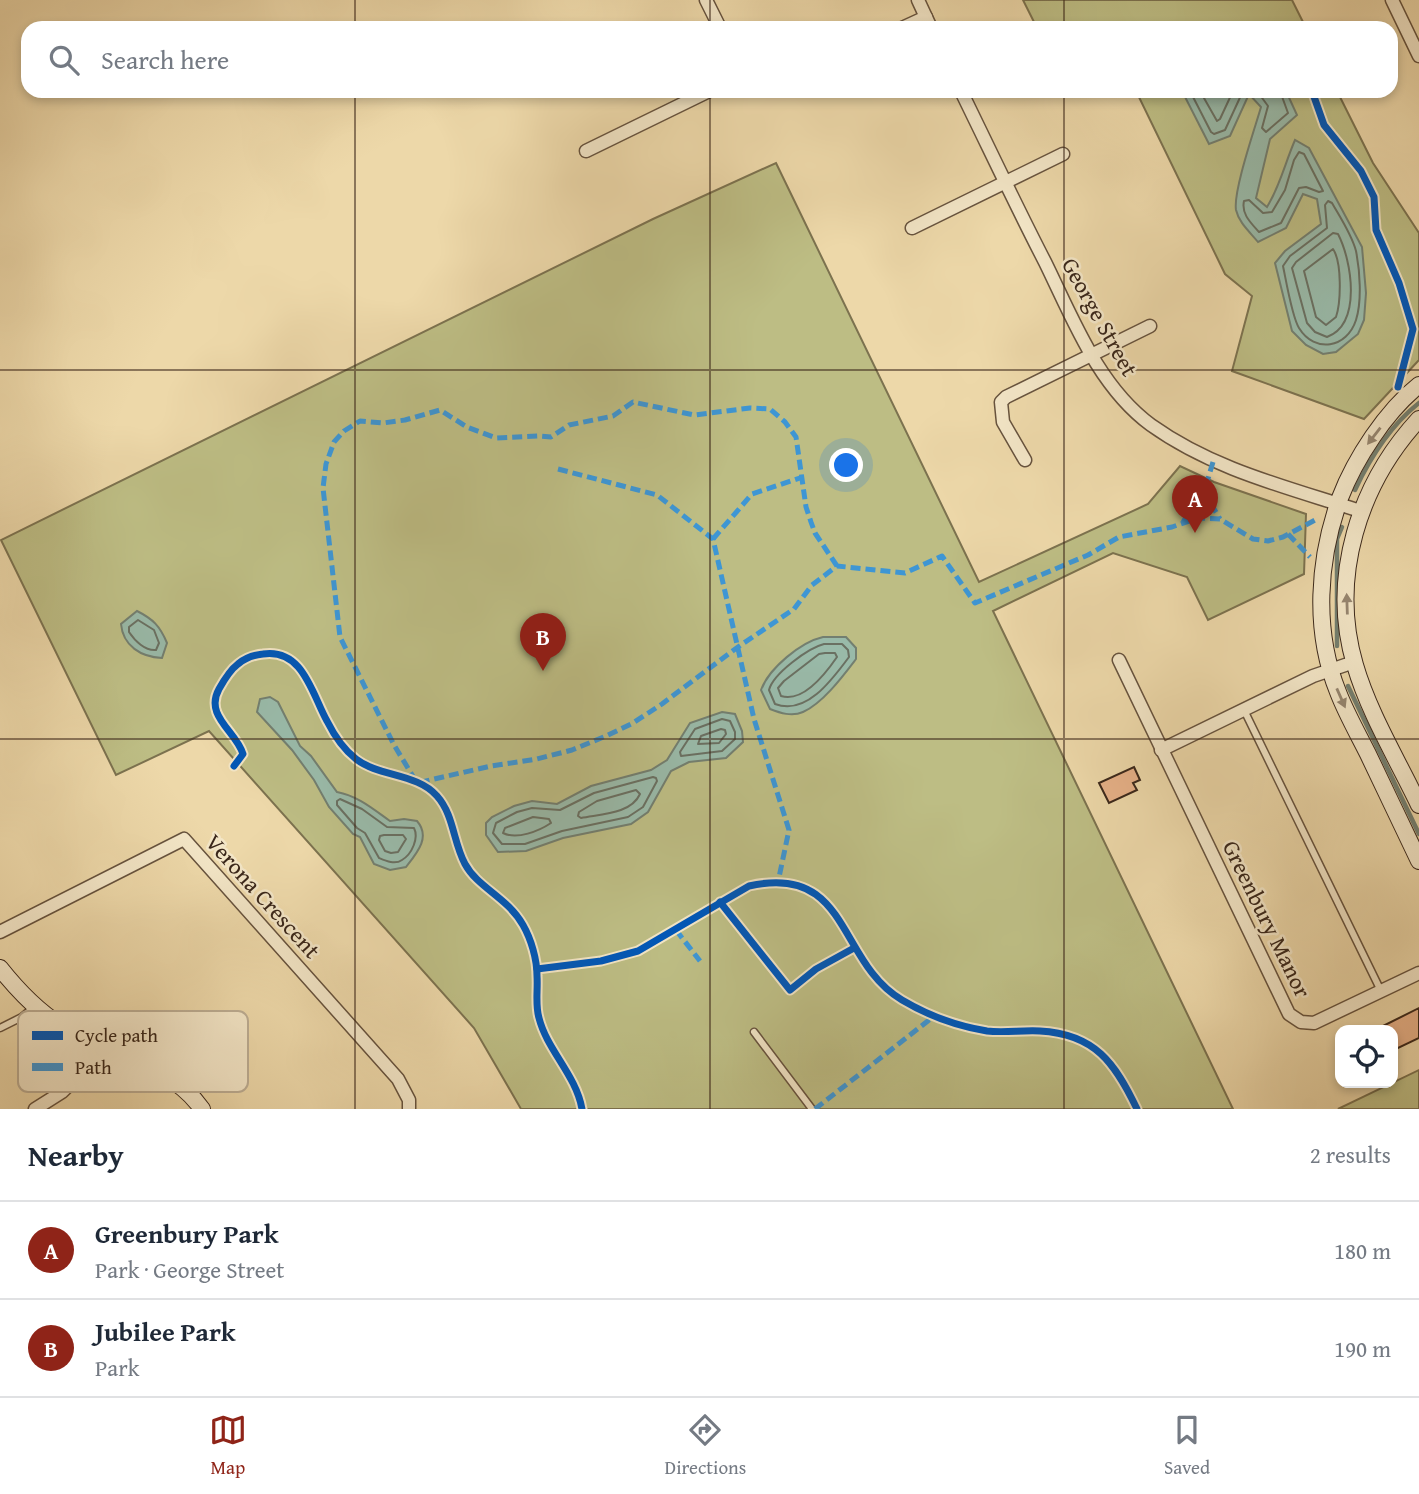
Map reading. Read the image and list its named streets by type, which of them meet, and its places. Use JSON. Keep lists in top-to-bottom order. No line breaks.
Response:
{"streets":{"street":["George Street","Verona Crescent","Greenbury Manor"]},"legend":["Cycle path","Path"],"page":{"search":"Search here","pins":["A","B"],"heading":["Nearby","2 results"],"list":[{"mark":"A","name":"Greenbury Park","note":"Park · George Street","value":"180 m"},{"mark":"B","name":"Jubilee Park","note":"Park","value":"190 m"}],"nav":["Map","Directions","Saved"]}}
